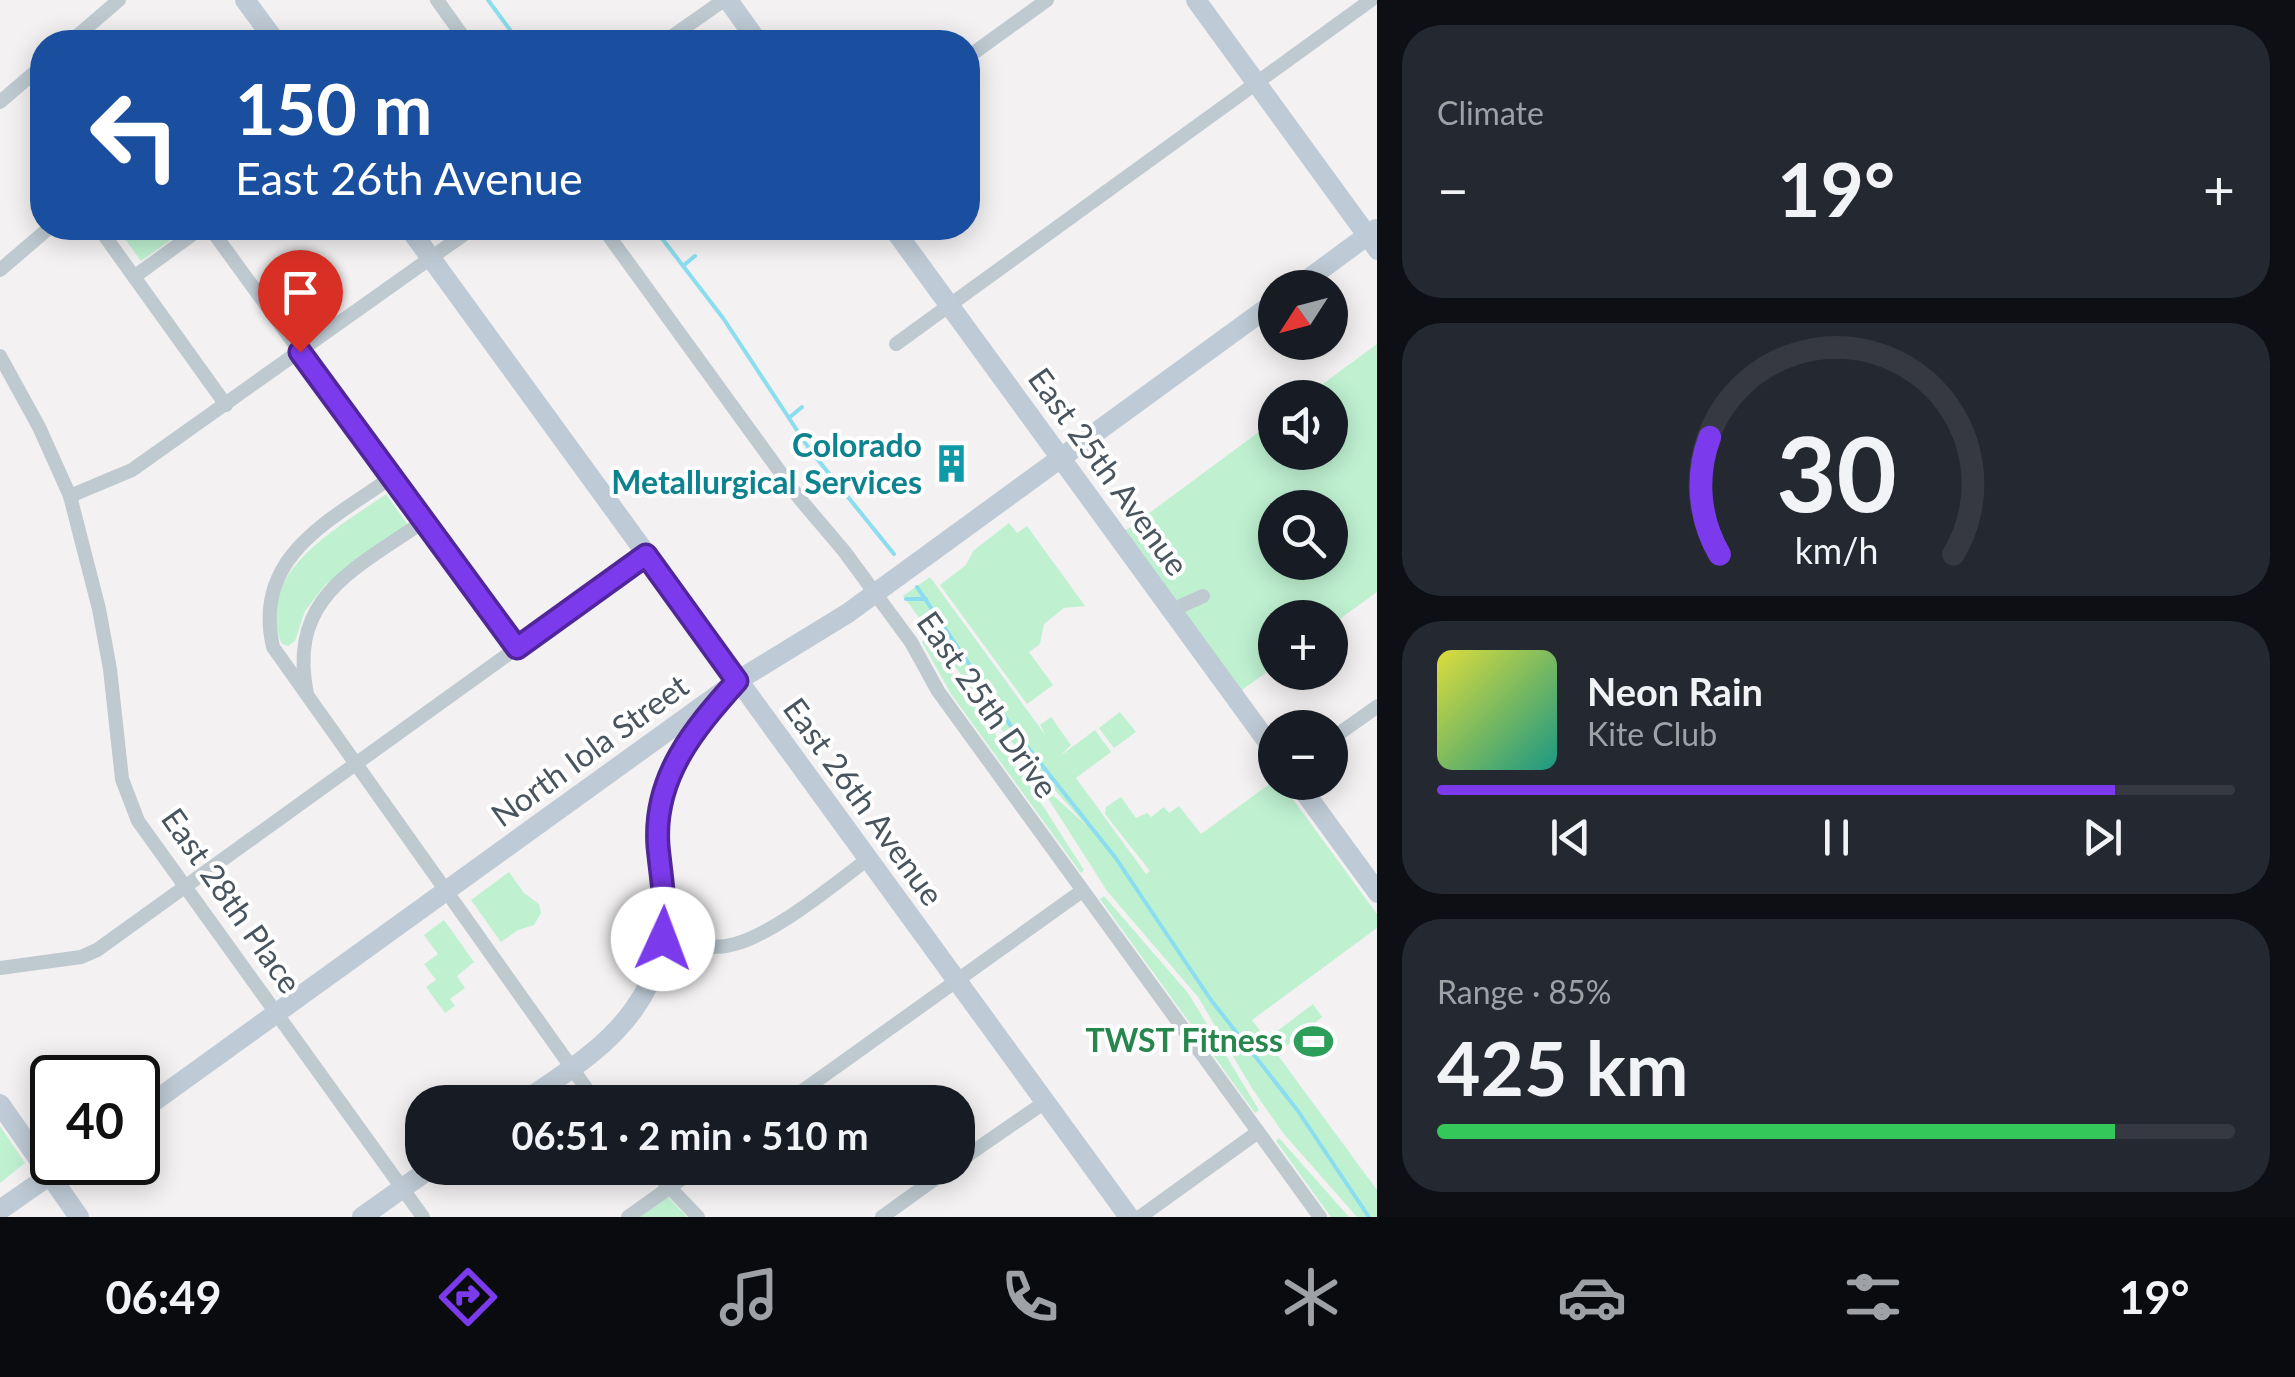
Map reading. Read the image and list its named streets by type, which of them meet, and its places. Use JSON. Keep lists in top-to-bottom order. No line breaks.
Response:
{"streets":{"street":["East 25th Avenue","East 25th Drive","North Iola Street","East 26th Avenue","East 28th Place"]},"crossings":[["East 25th Avenue","North Iola Street"],["East 25th Drive","North Iola Street"],["North Iola Street","East 26th Avenue"],["North Iola Street","East 28th Place"]],"places":{"building":["Colorado Metallurgical Services"],"sports":["TWST Fitness"]},"north":"bottom left","page":{"tile":["Climate",["Range · 85%","425 km"]],"turn":["150 m","East 26th Avenue"],"heat":["−","19°","+"],"map_buttons":["+","−"],"song":["Neon Rain","Kite Club"],"limit":"40","trip":"06:51 · 2 min · 510 m","tabs":["06:49","19°"],"gauge":["30","km/h"]}}
